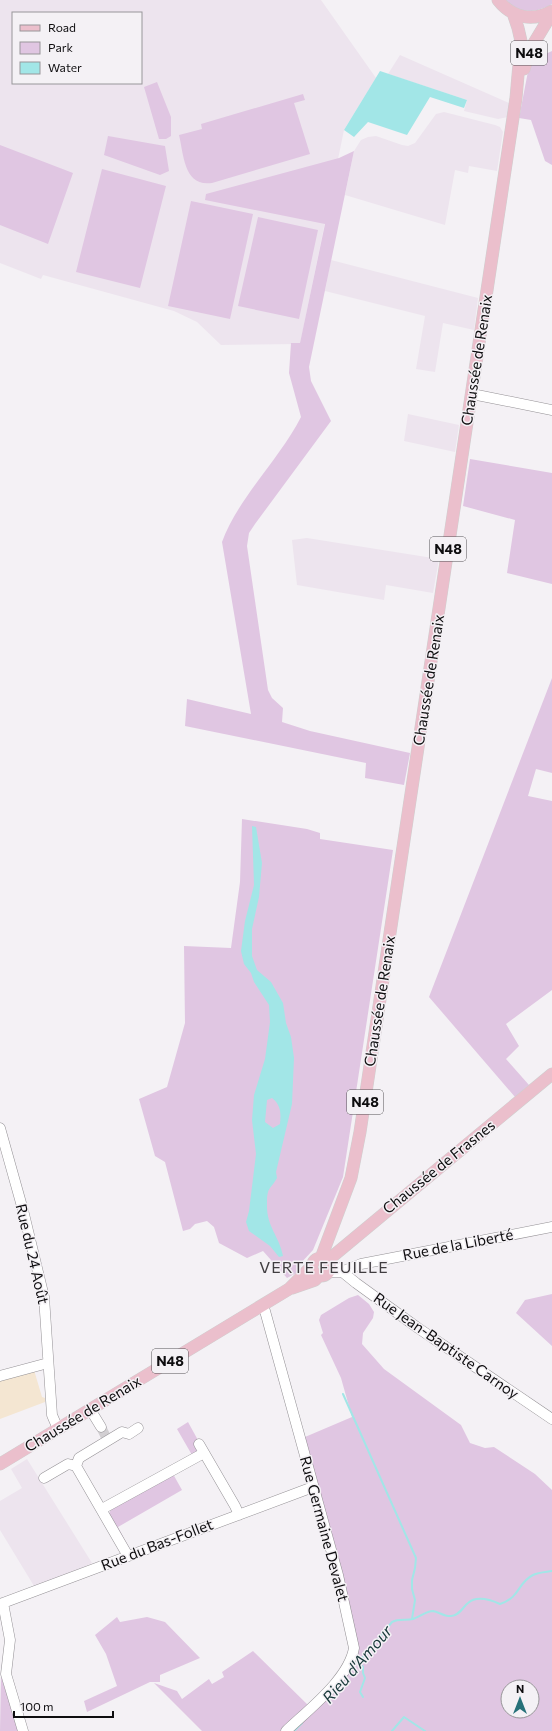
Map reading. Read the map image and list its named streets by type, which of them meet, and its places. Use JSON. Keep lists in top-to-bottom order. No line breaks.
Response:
{"streets":{"main road":["N48","Chaussée de Renaix","Chaussée de Frasnes"],"street":["Rue de la Liberté","Rue du 24 Août","Rue Jean-Baptiste Carnoy","Rue Germaine Devalet","Rue du Bas-Follet"]},"crossings":[["Chaussée de Renaix","Chaussée de Frasnes"],["Chaussée de Renaix","Rue du 24 Août"],["Chaussée de Renaix","Rue Germaine Devalet"],["Rue de la Liberté","Rue Jean-Baptiste Carnoy"],["Rue Germaine Devalet","Rue du Bas-Follet"]],"districts":["VERTE FEUILLE"],"water":["Rieu d'Amour"],"legend":["Road","Park","Water"],"scale_bar":"100 m","north":"top"}
